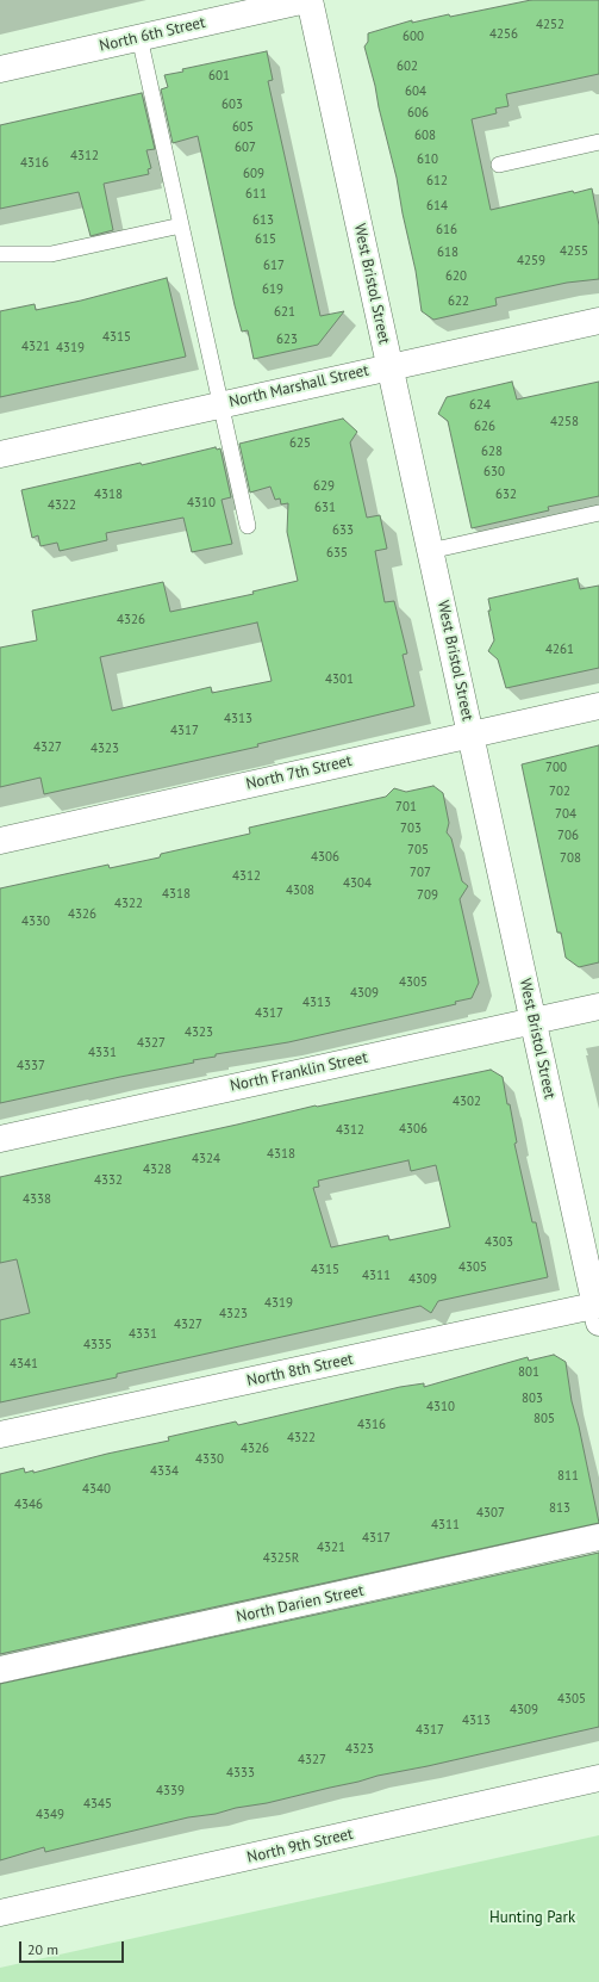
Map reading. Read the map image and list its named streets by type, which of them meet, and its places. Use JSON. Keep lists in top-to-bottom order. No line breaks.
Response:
{"streets":{"street":["North 6th Street","West Bristol Street","North Marshall Street","North 7th Street","North Franklin Street","North 8th Street","North Darien Street","North 9th Street"]},"crossings":[["West Bristol Street","North Marshall Street"],["West Bristol Street","North 7th Street"],["West Bristol Street","North Franklin Street"],["West Bristol Street","North 8th Street"]],"parks":["Hunting Park"],"house_numbers":["4252","4256","600","602","601","604","603","606","605","608","607","4312","610","4316","609","612","611","614","613","616","615","4255","618","4259","617","620","619","622","621","4315","623","4321","4319","624","4258","626","625","628","630","629","4318","632","4310","4322","631","633","635","4326","4261","4301","4313","4317","4327","4323","700","702","701","704","703","706","705","4306","708","707","4312","4304","4308","4318","709","4322","4326","4330","4305","4309","4313","4317","4323","4327","4331","4337","4302","4306","4312","4318","4324","4328","4332","4338","4303","4305","4315","4311","4309","4319","4323","4327","4331","4335","4341","801","803","4310","805","4316","4322","4326","4330","4334","811","4340","4346","813","4307","4311","4317","4321","4325R","4305","4309","4313","4317","4323","4327","4333","4339","4345","4349"],"scale_bar":"20 m"}
